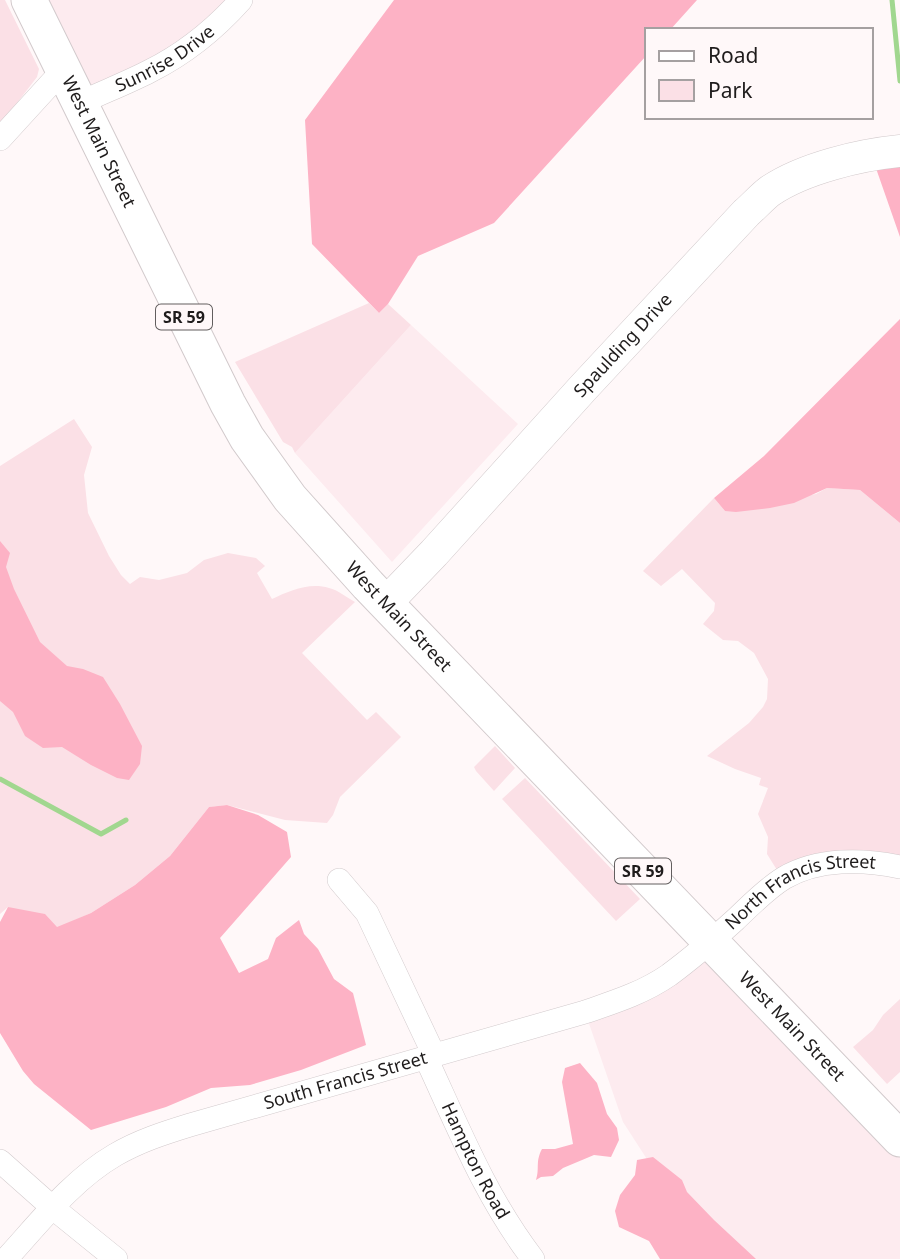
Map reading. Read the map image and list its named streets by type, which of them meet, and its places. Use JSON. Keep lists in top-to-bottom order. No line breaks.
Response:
{"streets":{"main road":["West Main Street","SR 59"],"street":["Sunrise Drive","Spaulding Drive","North Francis Street","South Francis Street","Hampton Road"]},"crossings":[["Sunrise Drive","West Main Street"],["West Main Street","Spaulding Drive"],["West Main Street","North Francis Street"],["West Main Street","South Francis Street"],["North Francis Street","South Francis Street"],["South Francis Street","Hampton Road"]],"legend":["Road","Park"]}
